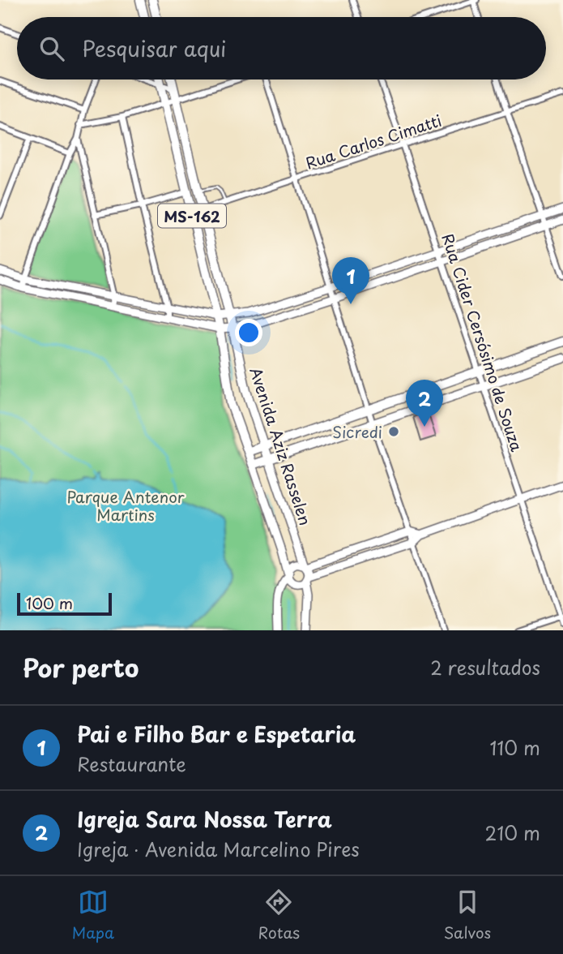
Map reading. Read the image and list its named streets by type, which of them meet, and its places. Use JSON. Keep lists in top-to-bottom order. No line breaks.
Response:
{"streets":{"main road":["MS-162","Avenida Aziz Rasselen"],"street":["Rua Carlos Cimatti","Rua Cider Cersósimo de Souza"]},"crossings":[["Rua Carlos Cimatti","Rua Cider Cersósimo de Souza"],["Rua Carlos Cimatti","Avenida Aziz Rasselen"]],"parks":["Parque Antenor Martins"],"places":["Sicredi"],"scale_bar":"100 m","page":{"search":"Pesquisar aqui","pins":["1","2"],"scale":"100 m","heading":["Por perto","2 resultados"],"list":[{"mark":"1","name":"Pai e Filho Bar e Espetaria","note":"Restaurante","value":"110 m"},{"mark":"2","name":"Igreja Sara Nossa Terra","note":"Igreja · Avenida Marcelino Pires","value":"210 m"}],"nav":["Mapa","Rotas","Salvos"]}}
